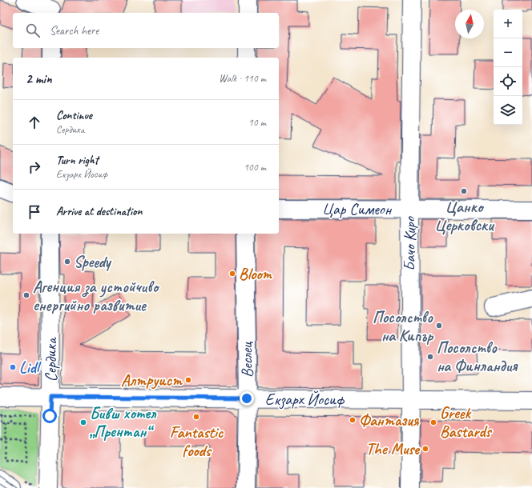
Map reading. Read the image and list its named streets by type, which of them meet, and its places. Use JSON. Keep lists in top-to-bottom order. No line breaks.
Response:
{"streets":{"street":["Цар Симеон","Бачо Киро","Сердика","Веслец","Екзарх Йосиф"]},"crossings":[["Цар Симеон","Бачо Киро"],["Бачо Киро","Екзарх Йосиф"],["Сердика","Екзарх Йосиф"],["Веслец","Екзарх Йосиф"]],"places":["Цанко Церковски","Speedy","Bloom","Агенция за устойчиво енергийно развитие","Посолство на Кипър","Посолство на Финландия","Lidl","Алтруист","Fantastic foods","Фантазия","Бивш хотел „Прентан“","Greek Bastards","The Muse"],"north":"top","page":{"map_buttons":["+","−"],"search":"Search here","heading":["2 min","Walk · 110 m"],"list":[["Continue","Сердика","10 m"],["Turn right","Екзарх Йосиф","100 m"],"Arrive at destination"]}}
